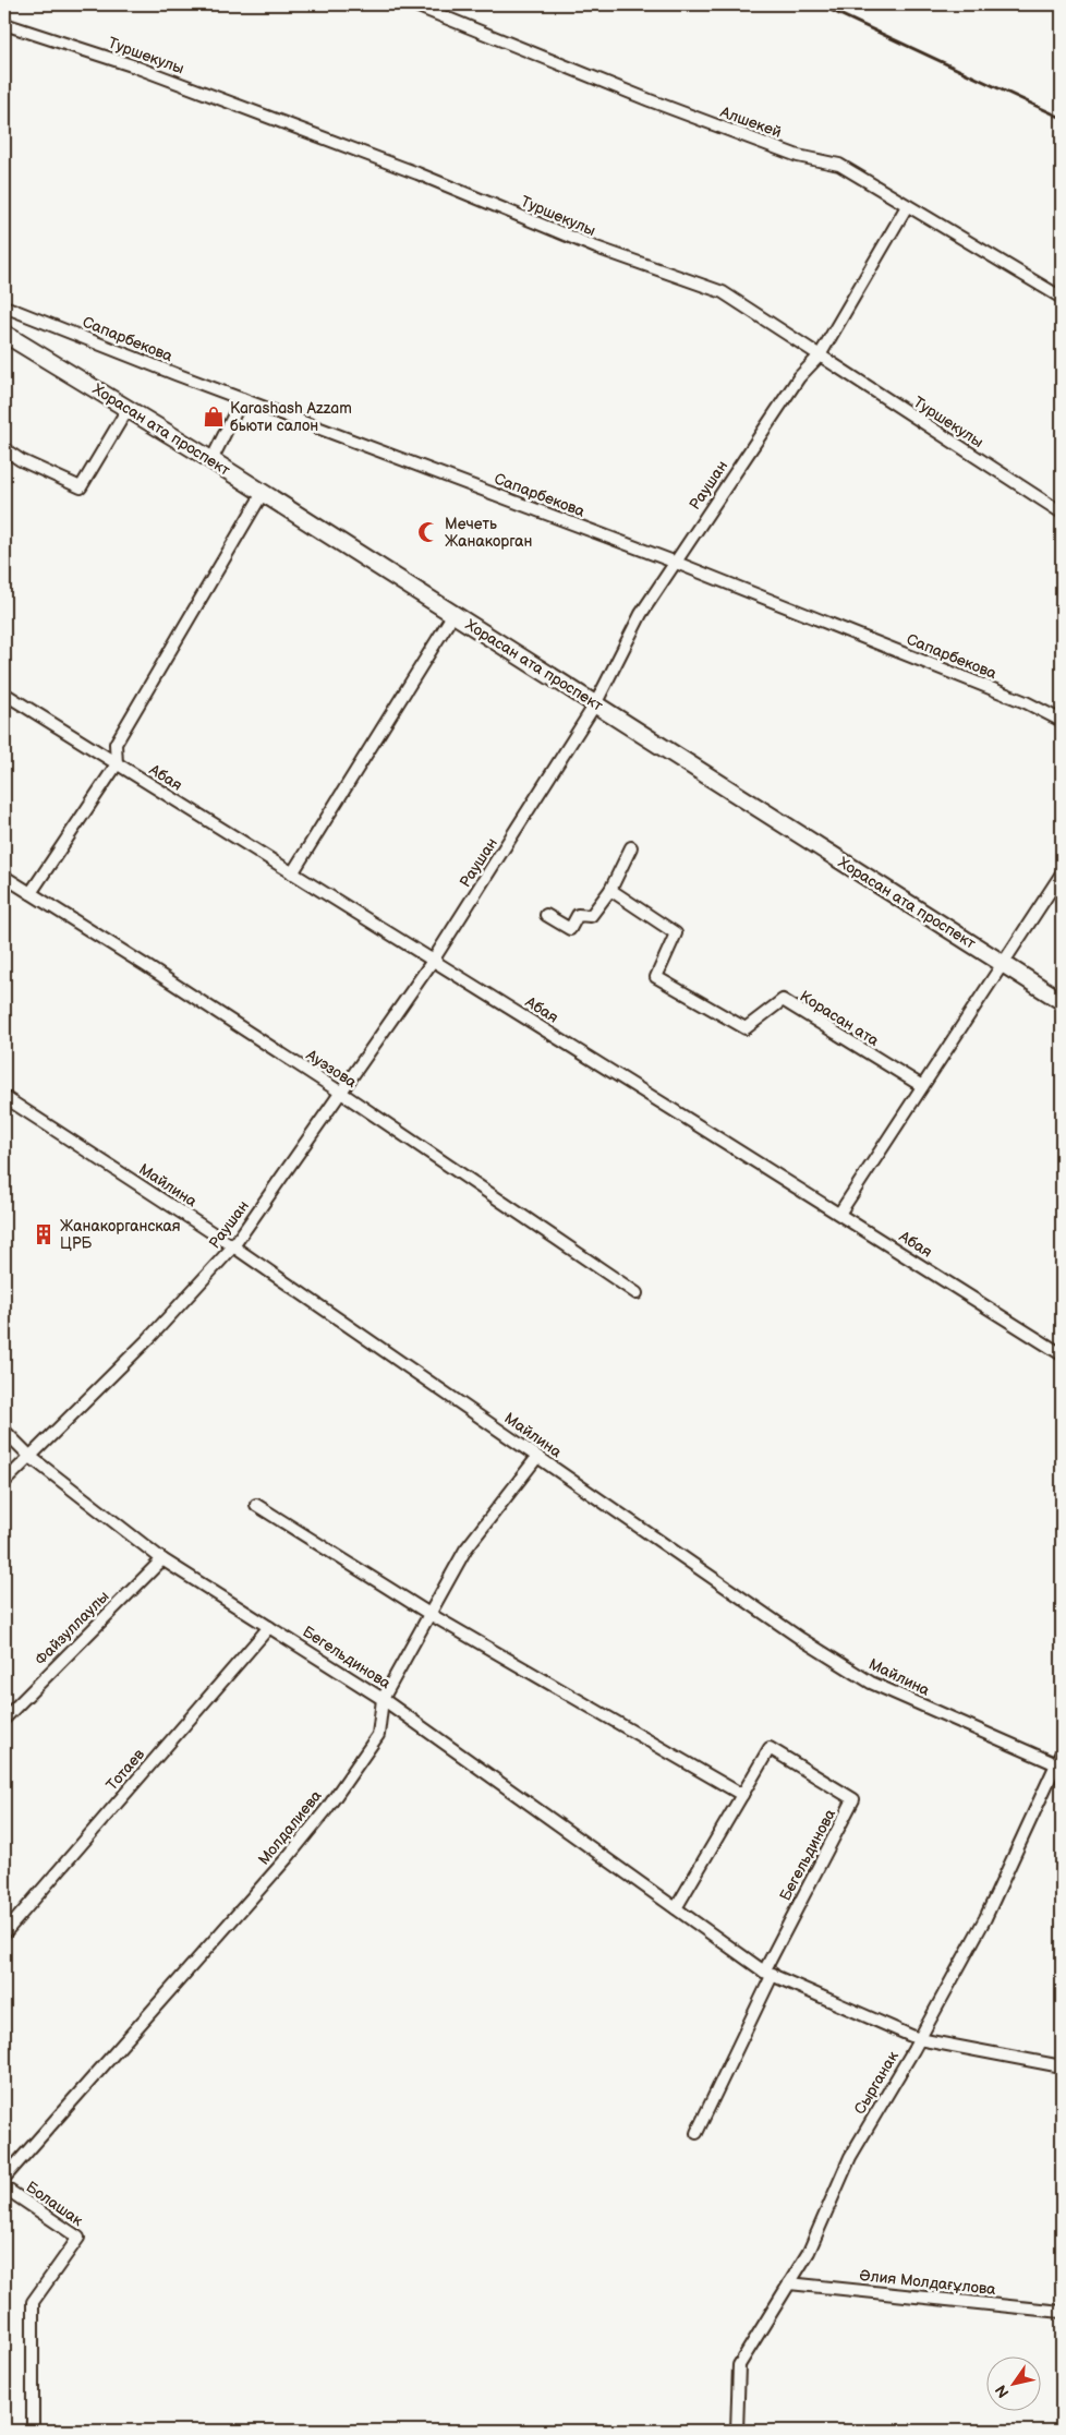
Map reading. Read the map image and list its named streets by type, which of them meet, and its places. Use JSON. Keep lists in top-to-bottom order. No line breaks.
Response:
{"streets":{"main road":["Хорасан ата проспект"],"street":["Туршекулы","Алшекей","Сапарбекова","Раушан","Абая","Корасан ата","Ауэзова","Майлина","Файзуллаулы","Бегельдинова","Тотаев","Молдалиева","Сырганак","Болашак","Әлия Молдағұлова"]},"crossings":[["Туршекулы","Раушан"],["Алшекей","Раушан"],["Сапарбекова","Раушан"],["Хорасан ата проспект","Раушан"],["Раушан","Абая"],["Раушан","Ауэзова"],["Раушан","Майлина"],["Раушан","Бегельдинова"],["Майлина","Молдалиева"],["Майлина","Сырганак"],["Файзуллаулы","Бегельдинова"],["Бегельдинова","Тотаев"],["Бегельдинова","Молдалиева"],["Бегельдинова","Сырганак"],["Сырганак","Әлия Молдағұлова"]],"places":{"shop":["Karashash Azzam бьюти салон"],"mosque":["Мечеть Жанакорган"],"building":["Жанакорганская ЦРБ"]},"north":"bottom left"}
